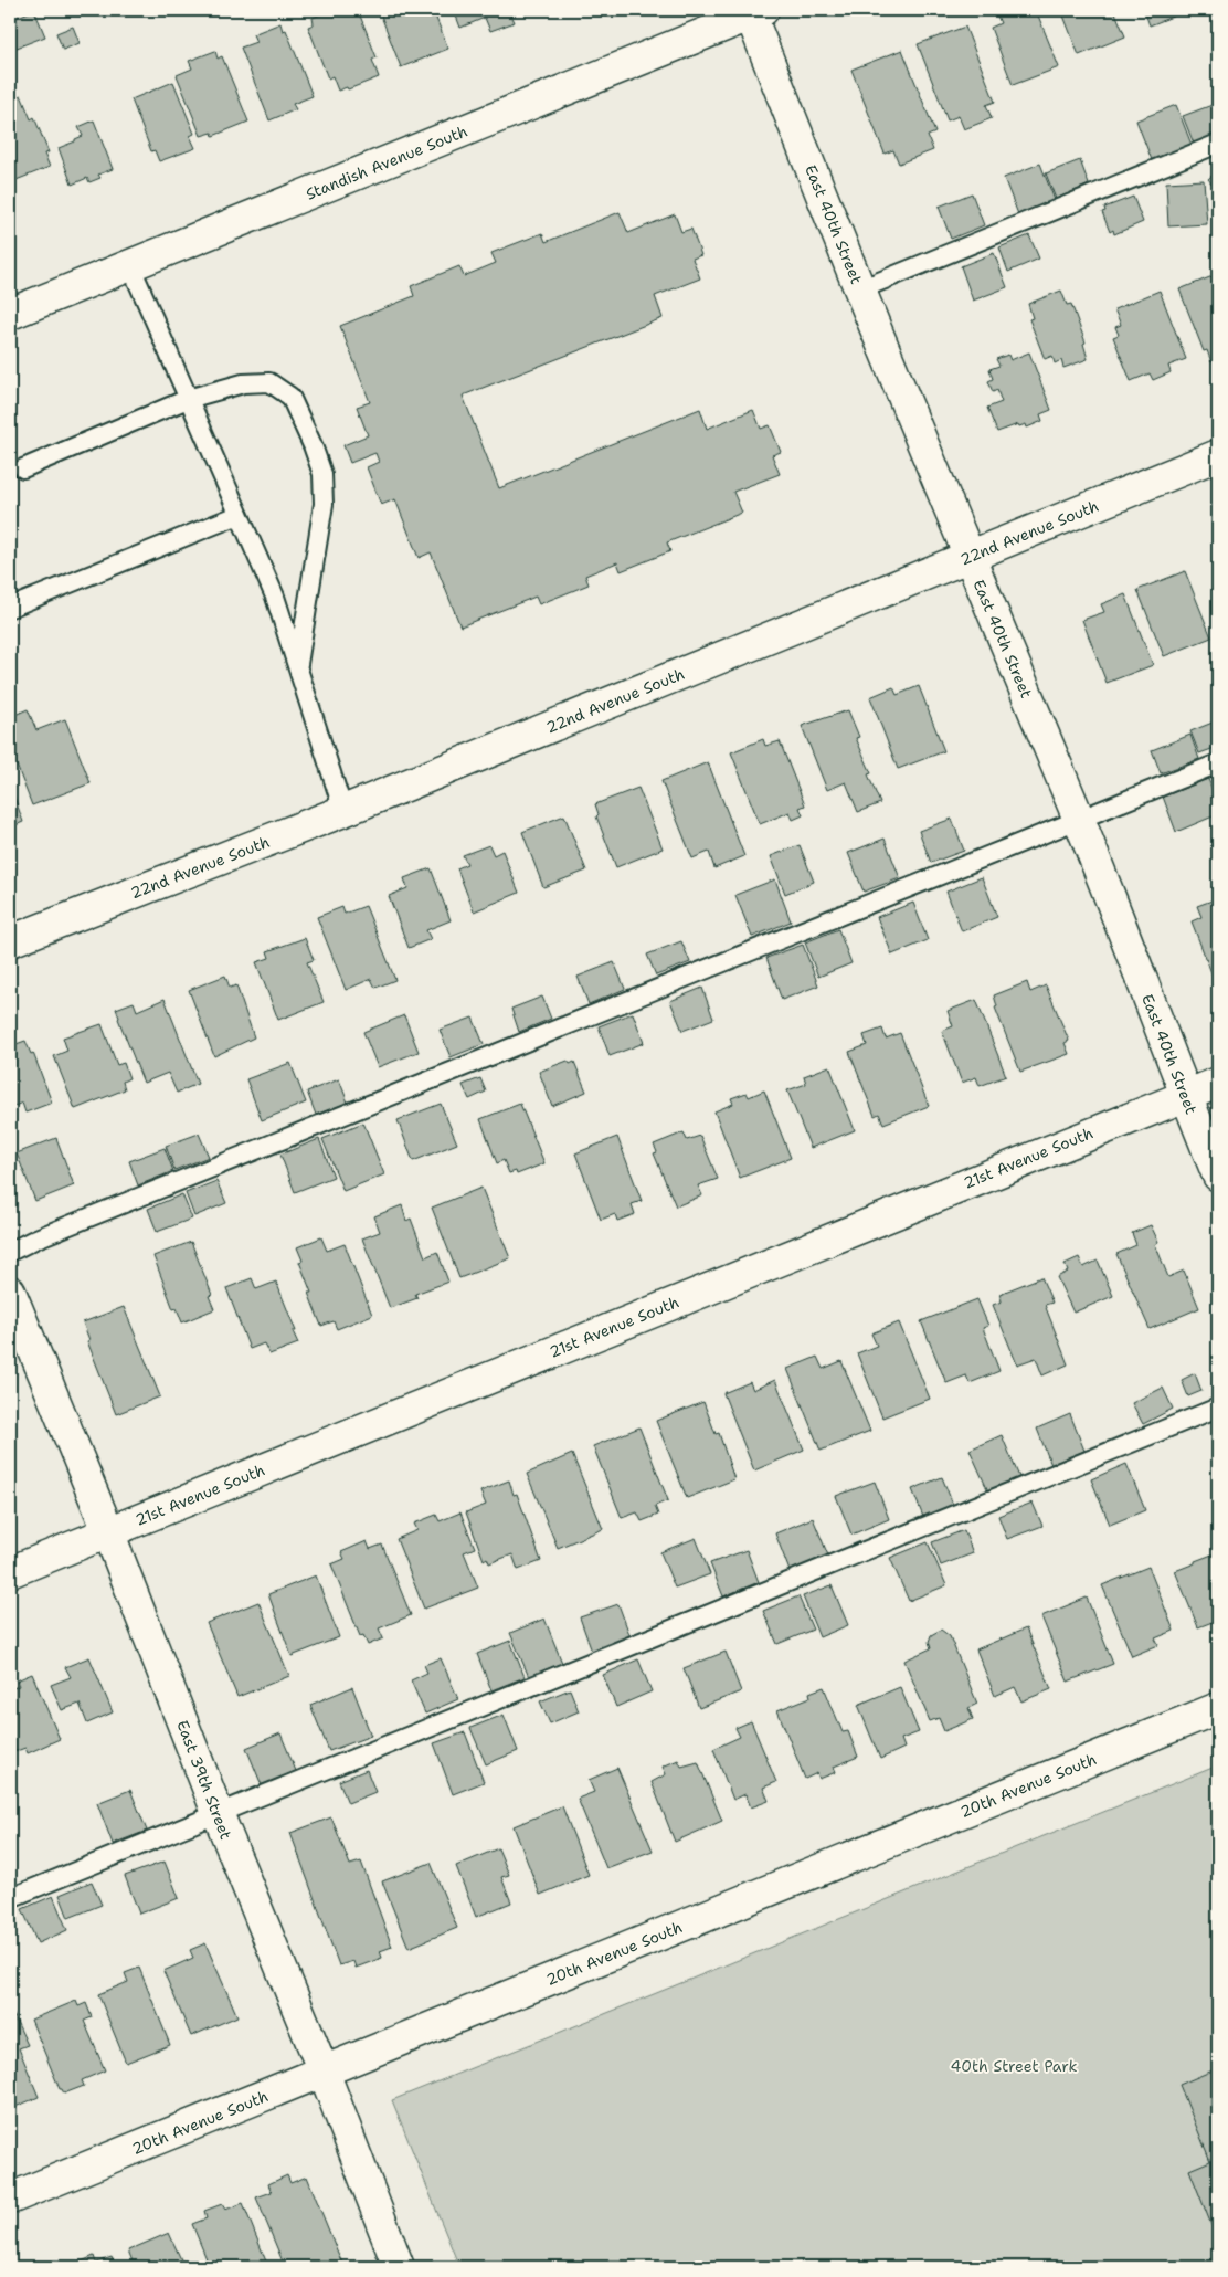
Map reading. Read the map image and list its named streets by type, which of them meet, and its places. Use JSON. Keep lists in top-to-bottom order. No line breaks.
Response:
{"streets":{"street":["Standish Avenue South","East 40th Street","22nd Avenue South","21st Avenue South","East 39th Street","20th Avenue South"]},"crossings":[["Standish Avenue South","East 40th Street"],["East 40th Street","22nd Avenue South"],["East 40th Street","21st Avenue South"],["21st Avenue South","East 39th Street"],["East 39th Street","20th Avenue South"]],"parks":["40th Street Park"]}
